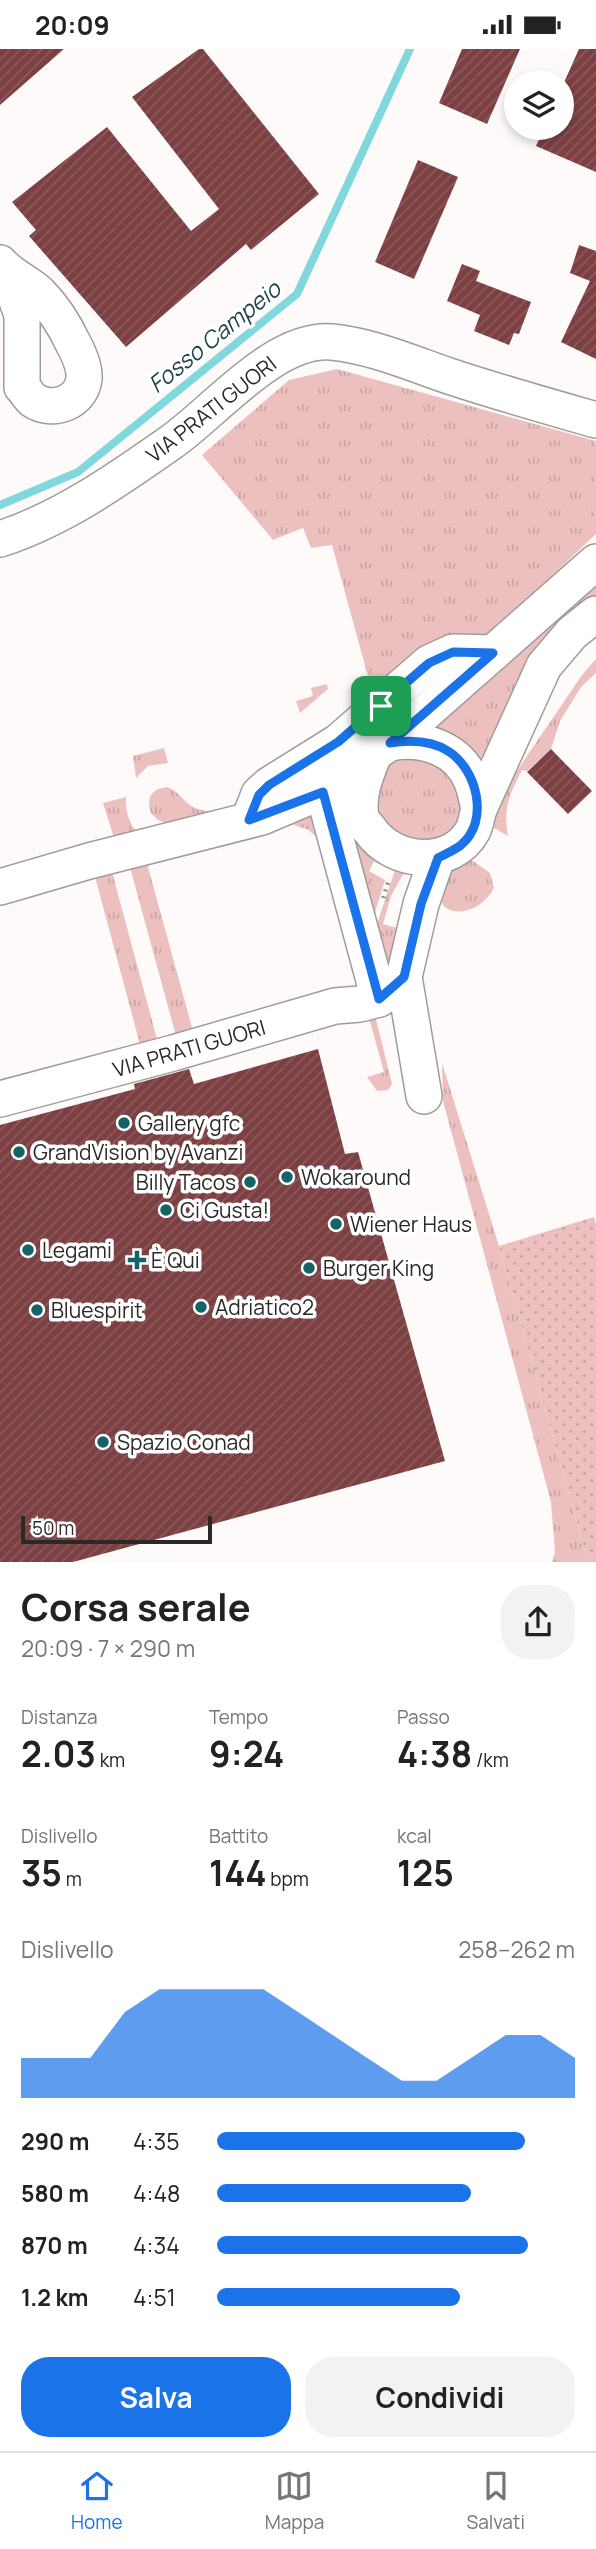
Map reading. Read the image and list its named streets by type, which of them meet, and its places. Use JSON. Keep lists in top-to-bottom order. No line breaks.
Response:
{"streets":{"street":["VIA PRATI GUORI"]},"water":["Fosso Campeio"],"places":{"other":["Gallery gfc","GrandVision by Avanzi","Wokaround","Billy Tacos","Ci Gusta!","Wiener Haus","Legami","Burger King","Adriatico2","Bluespirit","Spazio Conad"],"health":["È Qui"]},"scale_bar":"50 m","page":{"status":"20:09","scale":"50 m","heading":["Corsa serale","20:09 · 7 × 290 m"],"stats":[["Distanza","2.03 km"],["Tempo","9:24"],["Passo","4:38 /km"],["Dislivello","35 m"],["Battito","144 bpm"],["kcal","125"]],"chart":["Dislivello","258–262 m"],"list":[{"name":"290 m","note":"4:35"},{"name":"580 m","note":"4:48"},{"name":"870 m","note":"4:34"},{"name":"1.2 km","note":"4:51"}],"buttons":["Salva","Condividi"],"tabs":["Home","Mappa","Salvati"]}}
